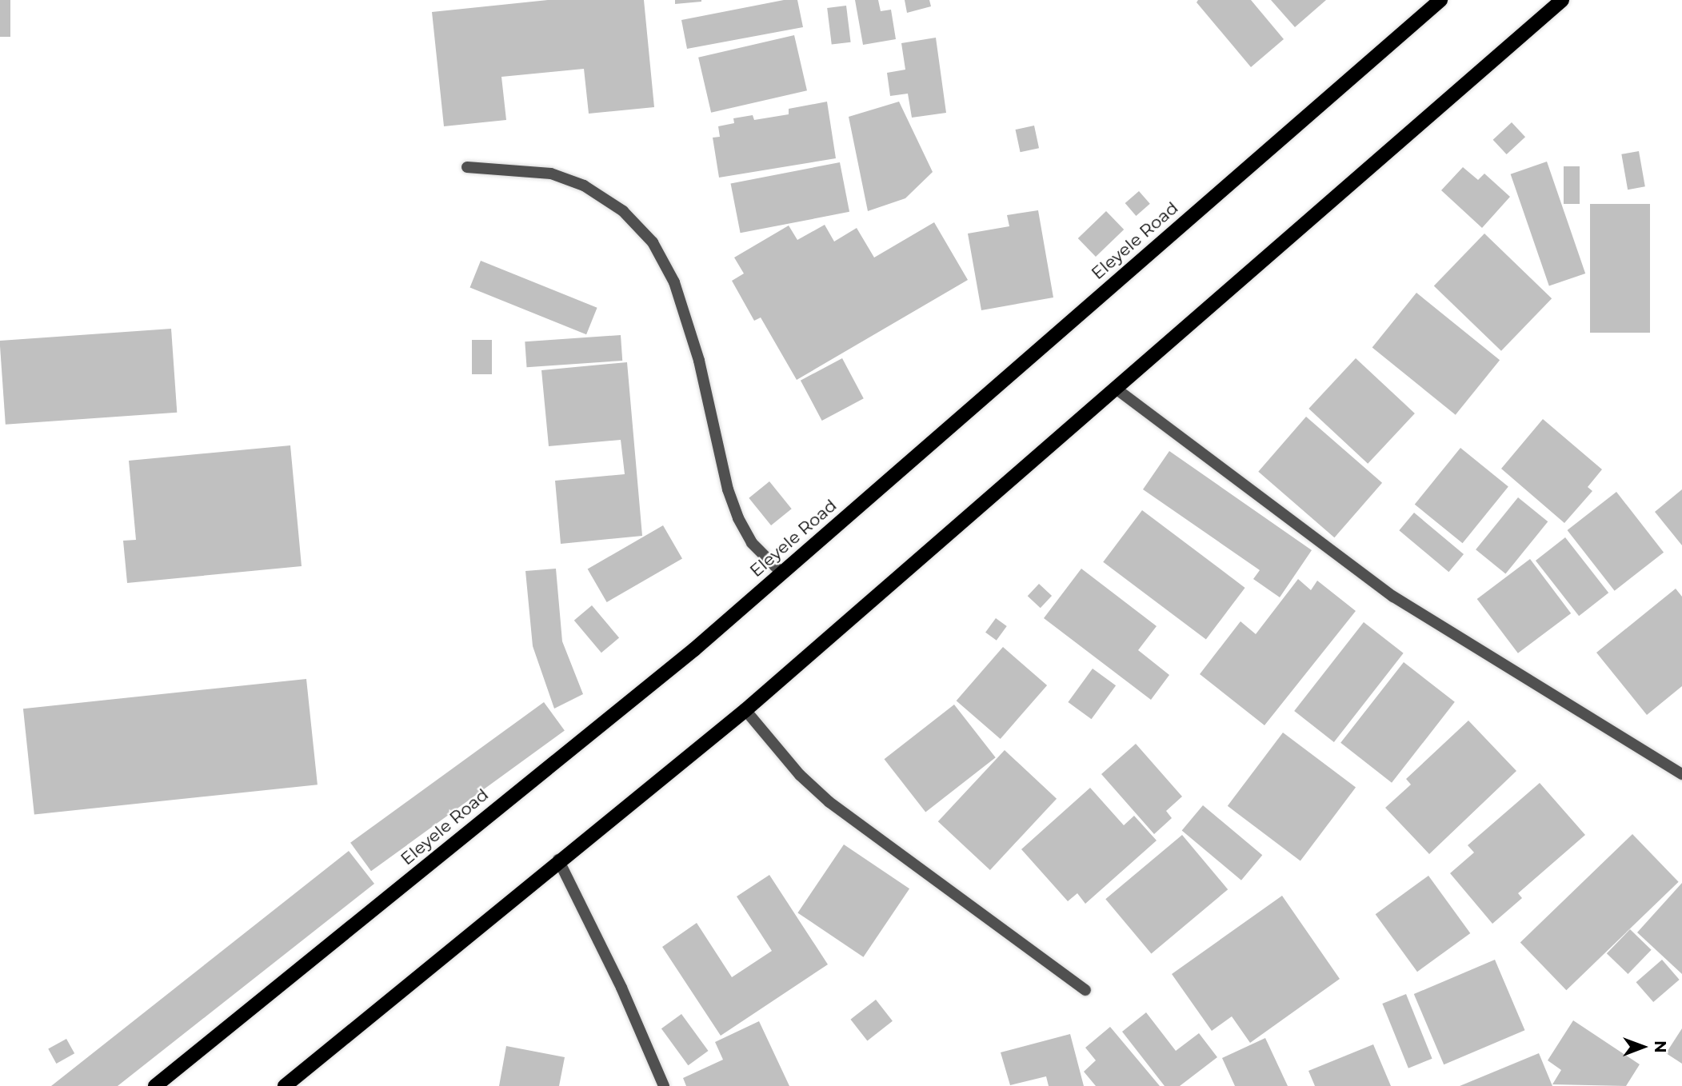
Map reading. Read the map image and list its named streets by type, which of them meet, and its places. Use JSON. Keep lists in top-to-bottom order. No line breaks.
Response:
{"streets":{"main road":["Eleyele Road"]},"north":"right"}
